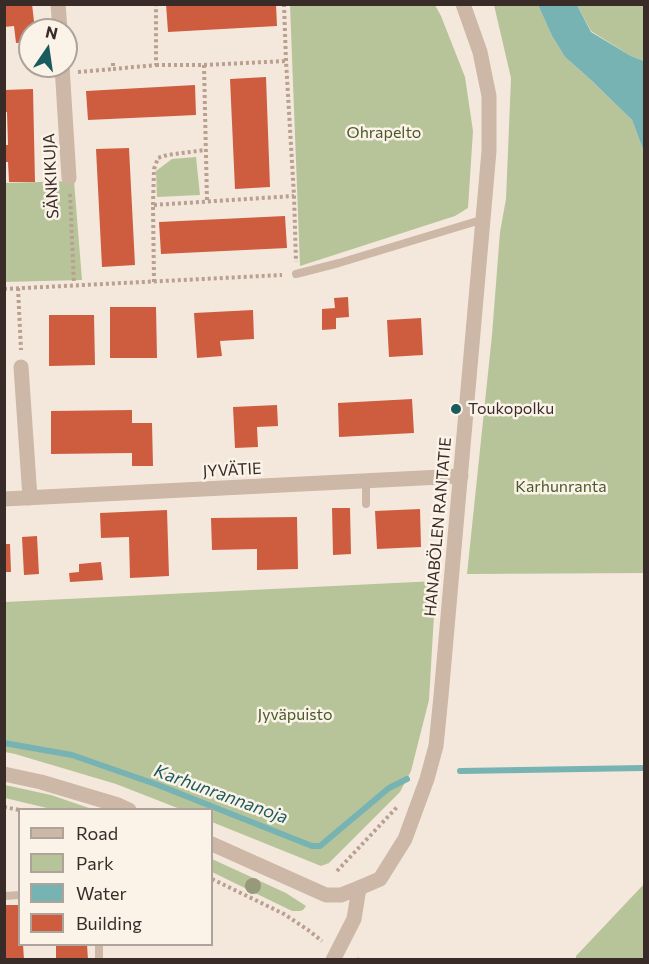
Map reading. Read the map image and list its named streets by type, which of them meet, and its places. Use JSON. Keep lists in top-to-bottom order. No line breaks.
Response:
{"streets":{"street":["SÄNKIKUJA","JYVÄTIE","HANABÖLEN RANTATIE"]},"crossings":[["JYVÄTIE","HANABÖLEN RANTATIE"]],"water":["Karhunrannanoja"],"parks":["Ohrapelto","Karhunranta","Jyväpuisto"],"places":["Toukopolku"],"legend":["Road","Park","Water","Building"],"north":"top"}
